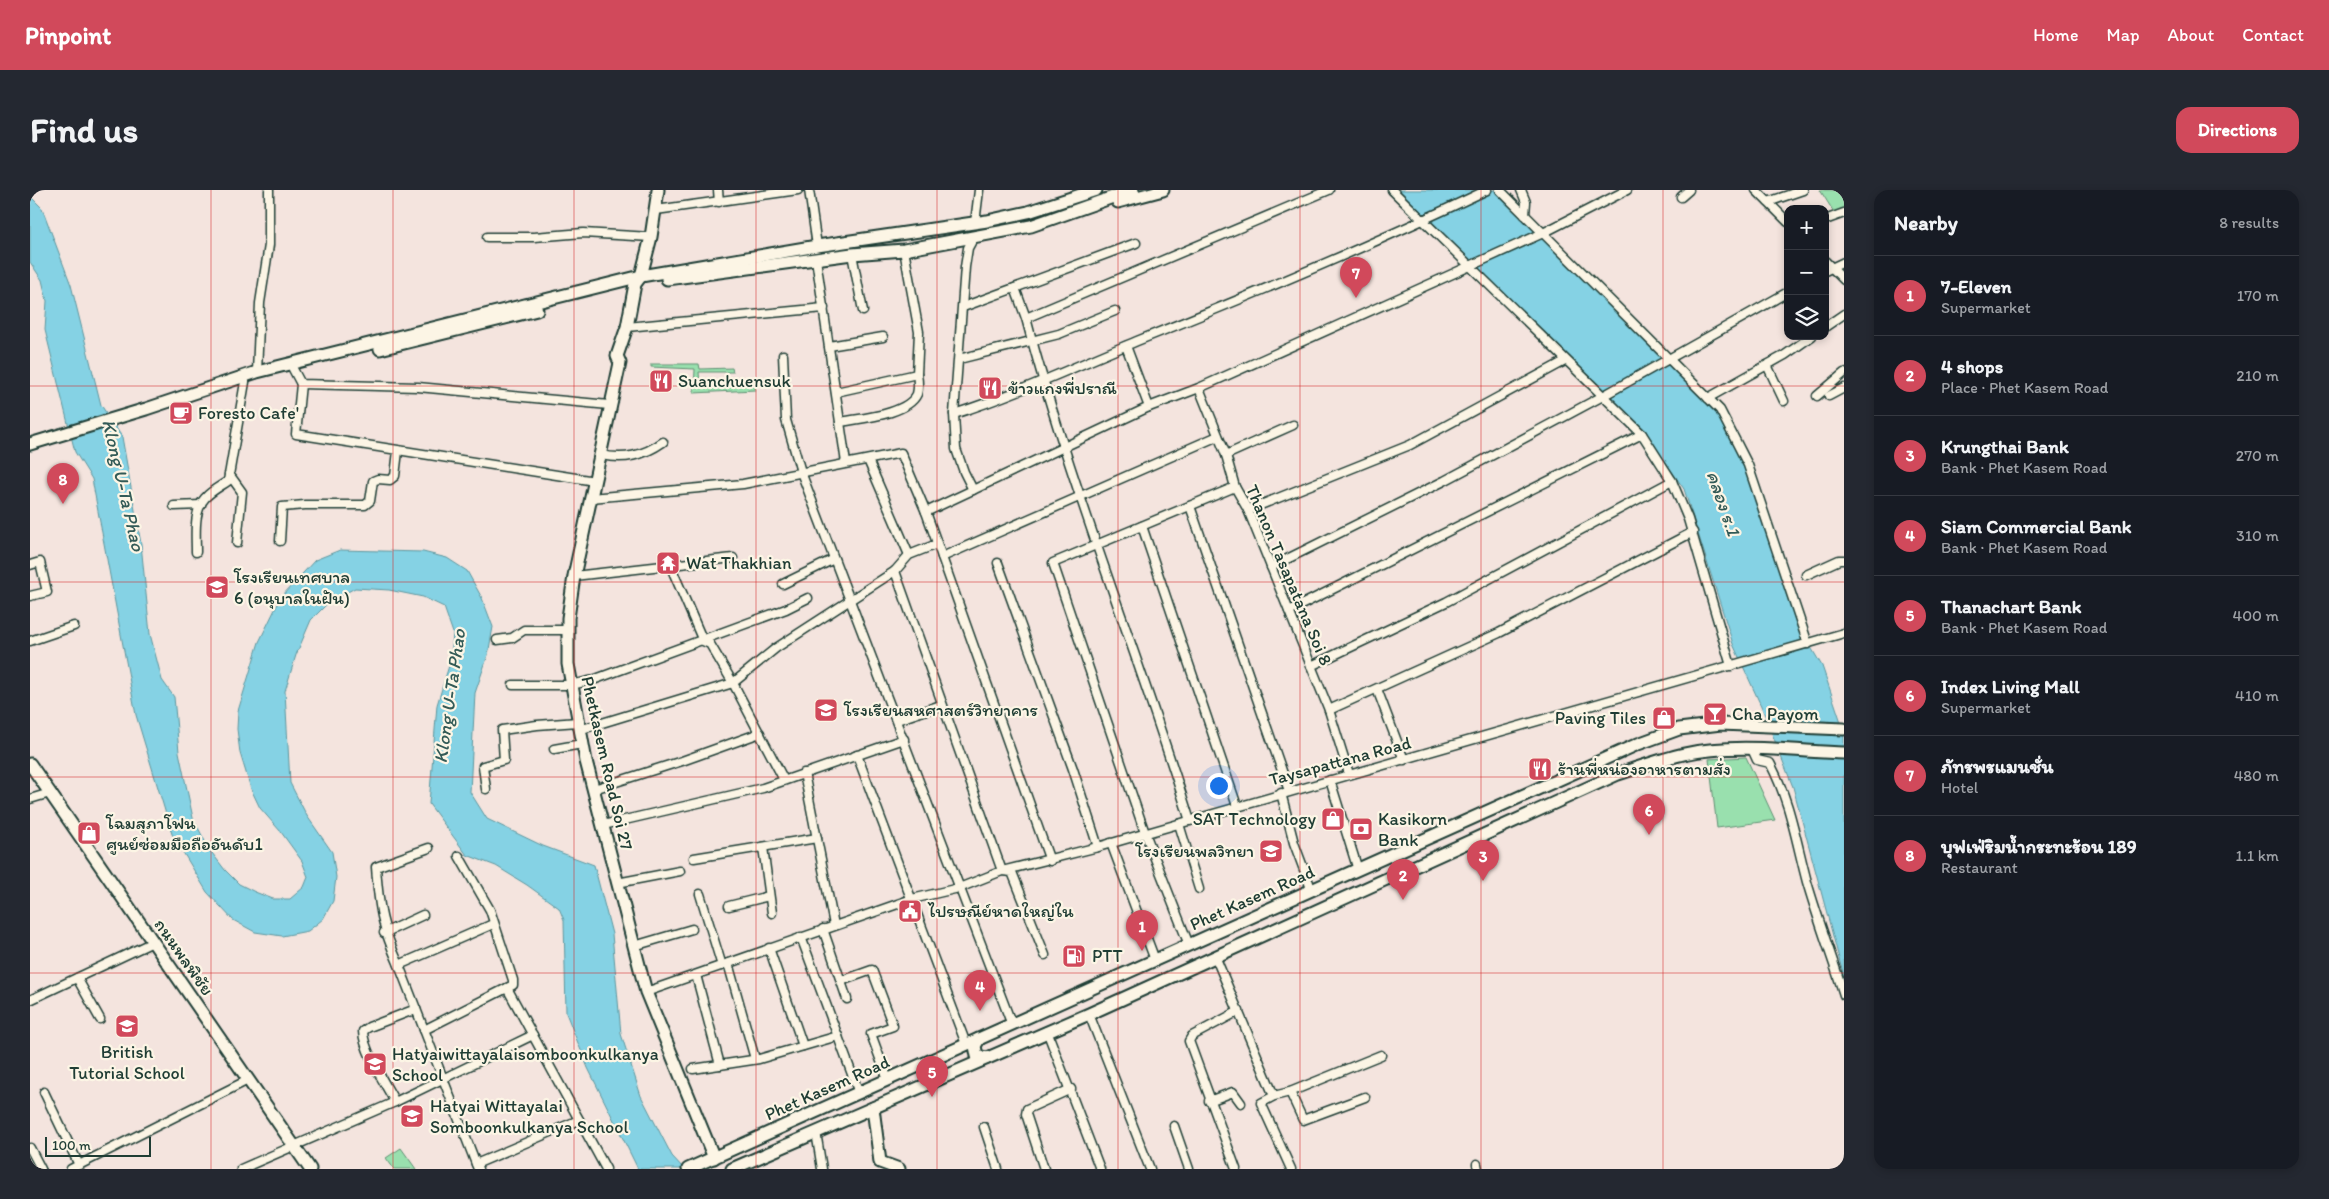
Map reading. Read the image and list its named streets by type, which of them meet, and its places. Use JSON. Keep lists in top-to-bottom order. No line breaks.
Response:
{"streets":{"main road":["Phetkasem Road Soi 27","Phet Kasem Road","ถนนพลพิชัย"],"street":["Thanon Tasapatana Soi 8","Taysapattana Road"]},"crossings":[["Thanon Tasapatana Soi 8","Taysapattana Road"],["Taysapattana Road","Phetkasem Road Soi 27"],["Phetkasem Road Soi 27","Phet Kasem Road"]],"water":["Klong U-Ta Phao","คลอง ร.1"],"places":{"restaurant":["Suanchuensuk","ข้าวแกงพี่ปราณี","ร้านพี่หน่องอาหารตามสั่ง"],"cafe":["Foresto Cafe'"],"temple":["Wat Thakhian"],"school or university":["โรงเรียนเทศบาล 6 (อนุบาลในฝัน)","โรงเรียนสหศาสตร์วิทยาคาร","โรงเรียนพลวิทยา","British Tutorial School","Hatyaiwittayalaisomboonkulkanya School","Hatyai Wittayalai Somboonkulkanya School"],"bar":["Cha Payom"],"shop":["Paving Tiles","SAT Technology","โฉมสุภาโฟน ศูนย์ซ่อมมือถืออันดับ1"],"bank":["Kasikorn Bank"],"public building":["ไปรษณีย์หาดใหญ่ใน"],"fuel station":["PTT"]},"scale_bar":"100 m","page":{"header":"Pinpoint","nav":["Home","Map","About","Contact"],"buttons":"Directions","title":"Find us","heading":["Nearby","8 results"],"map_buttons":["+","−"],"list":[{"mark":"1","name":"7-Eleven","note":"Supermarket","value":"170 m"},{"mark":"2","name":"4 shops","note":"Place · Phet Kasem Road","value":"210 m"},{"mark":"3","name":"Krungthai Bank","note":"Bank · Phet Kasem Road","value":"270 m"},{"mark":"4","name":"Siam Commercial Bank","note":"Bank · Phet Kasem Road","value":"310 m"},{"mark":"5","name":"Thanachart Bank","note":"Bank · Phet Kasem Road","value":"400 m"},{"mark":"6","name":"Index Living Mall","note":"Supermarket","value":"410 m"},{"mark":"7","name":"ภัทรพรแมนชั่น","note":"Hotel","value":"480 m"},{"mark":"8","name":"บุฟเฟ่ริมน้ำกระทะร้อน 189","note":"Restaurant","value":"1.1 km"}],"pins":["7","8","6","3","2","1","4","5"],"scale":"100 m"}}
